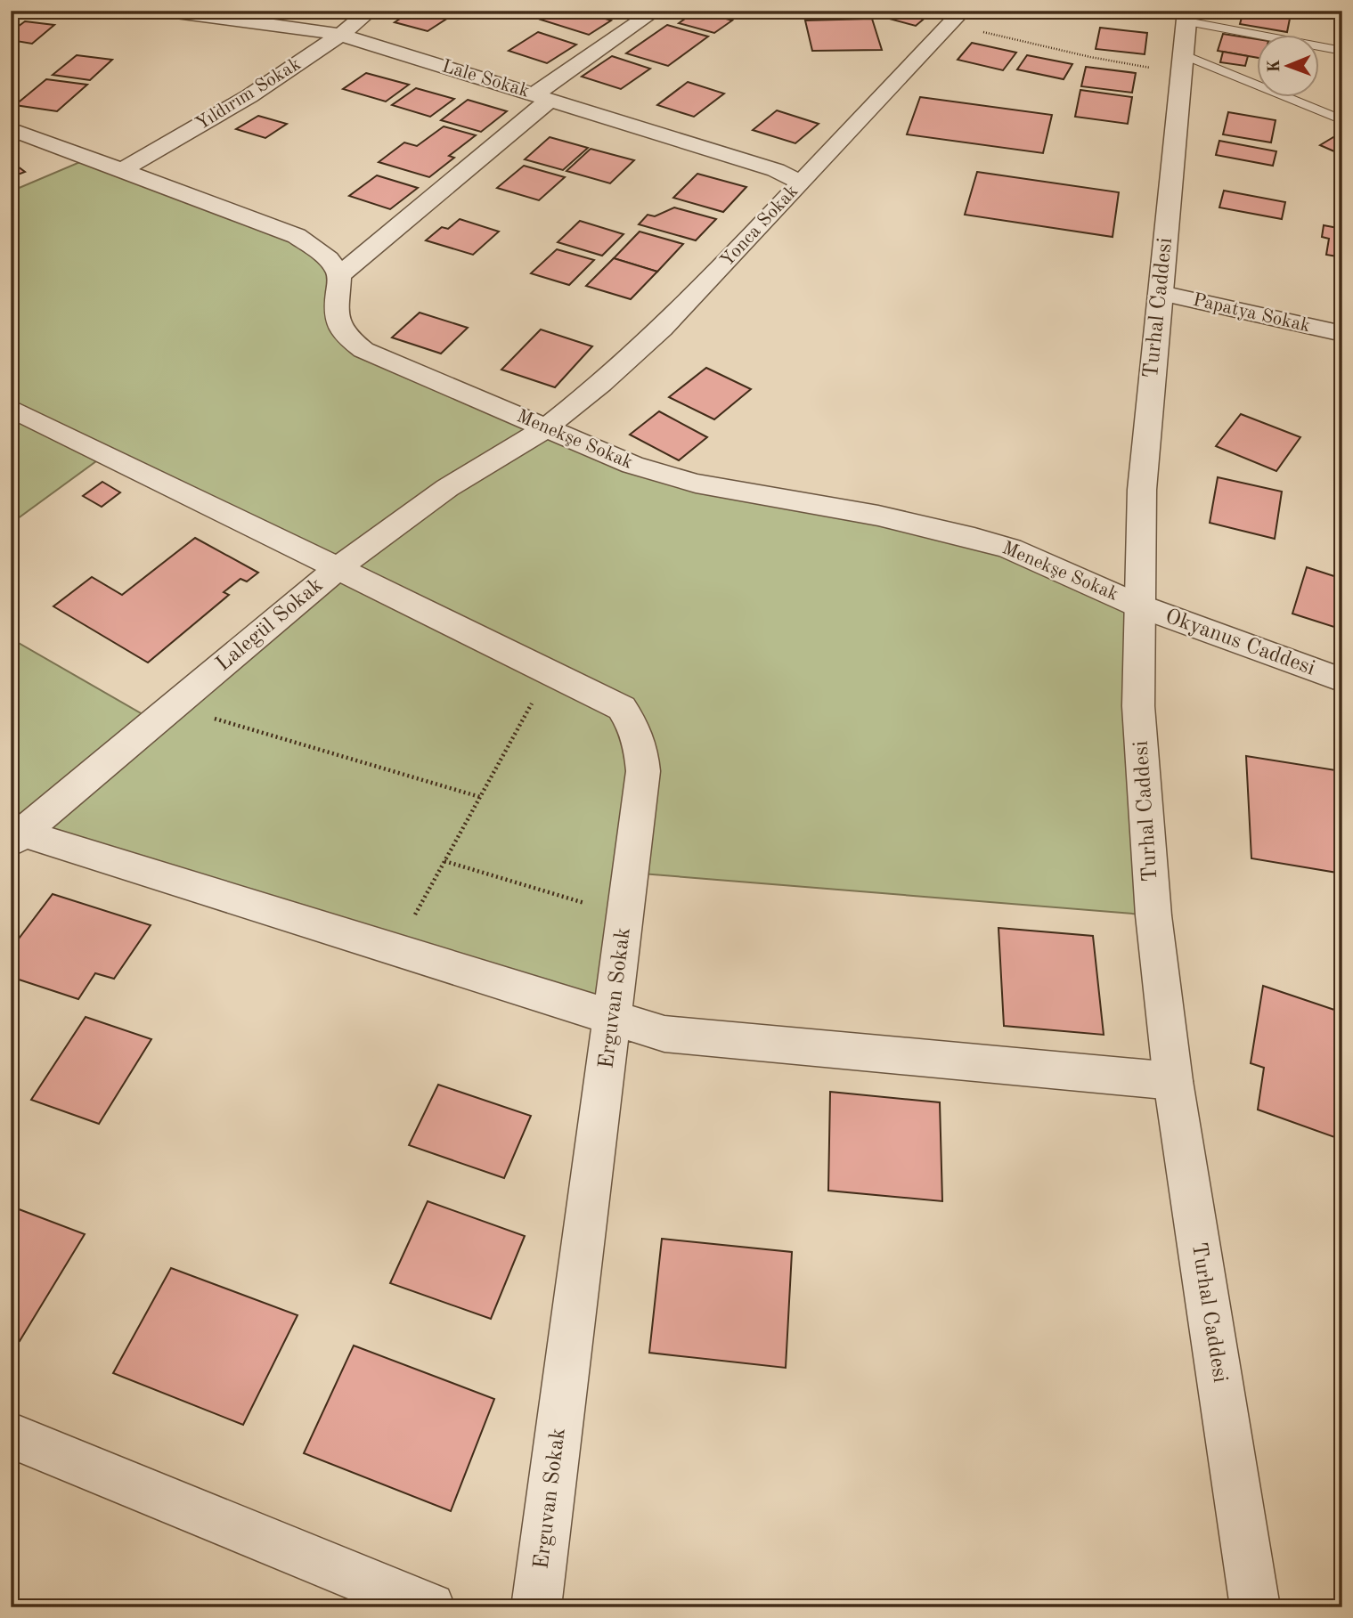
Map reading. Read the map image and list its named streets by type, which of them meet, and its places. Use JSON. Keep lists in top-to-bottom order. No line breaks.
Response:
{"streets":{"street":["Lale Sokak","Yıldırım Sokak","Yonca Sokak","Turhal Caddesi","Papatya Sokak","Menekşe Sokak","Lalegül Sokak","Okyanus Caddesi","Erguvan Sokak"]},"crossings":[["Lale Sokak","Yıldırım Sokak"],["Lale Sokak","Yonca Sokak"],["Yonca Sokak","Menekşe Sokak"],["Yonca Sokak","Lalegül Sokak"],["Turhal Caddesi","Papatya Sokak"],["Turhal Caddesi","Menekşe Sokak"],["Turhal Caddesi","Okyanus Caddesi"],["Menekşe Sokak","Lalegül Sokak"],["Menekşe Sokak","Okyanus Caddesi"],["Lalegül Sokak","Erguvan Sokak"]],"north":"left"}
